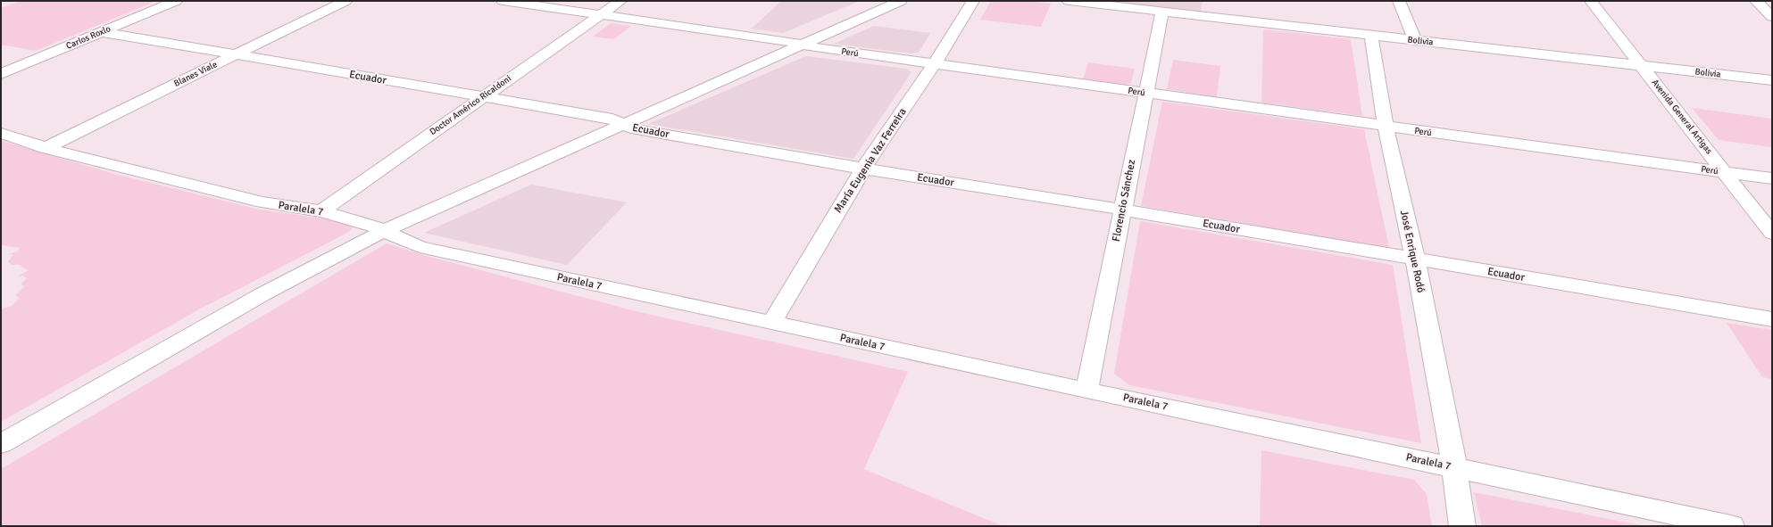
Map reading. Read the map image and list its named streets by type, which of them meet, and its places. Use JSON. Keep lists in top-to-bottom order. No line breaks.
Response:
{"streets":{"street":["Carlos Roxlo","Bolivia","Perú","Blanes Viale","Ecuador","Doctor Américo Ricaldoni","Avenida General Artigas","María Eugenia Vaz Ferreira","Florencio Sánchez","Paralela 7","José Enrique Rodó"]},"crossings":[["Carlos Roxlo","Ecuador"],["Bolivia","Avenida General Artigas"],["Bolivia","Florencio Sánchez"],["Bolivia","José Enrique Rodó"],["Perú","Doctor Américo Ricaldoni"],["Perú","Avenida General Artigas"],["Perú","María Eugenia Vaz Ferreira"],["Perú","Florencio Sánchez"],["Perú","José Enrique Rodó"],["Blanes Viale","Ecuador"],["Blanes Viale","Paralela 7"],["Ecuador","Doctor Américo Ricaldoni"],["Ecuador","María Eugenia Vaz Ferreira"],["Ecuador","Florencio Sánchez"],["Ecuador","José Enrique Rodó"],["Doctor Américo Ricaldoni","Paralela 7"],["María Eugenia Vaz Ferreira","Paralela 7"],["Florencio Sánchez","Paralela 7"],["Paralela 7","José Enrique Rodó"]]}
